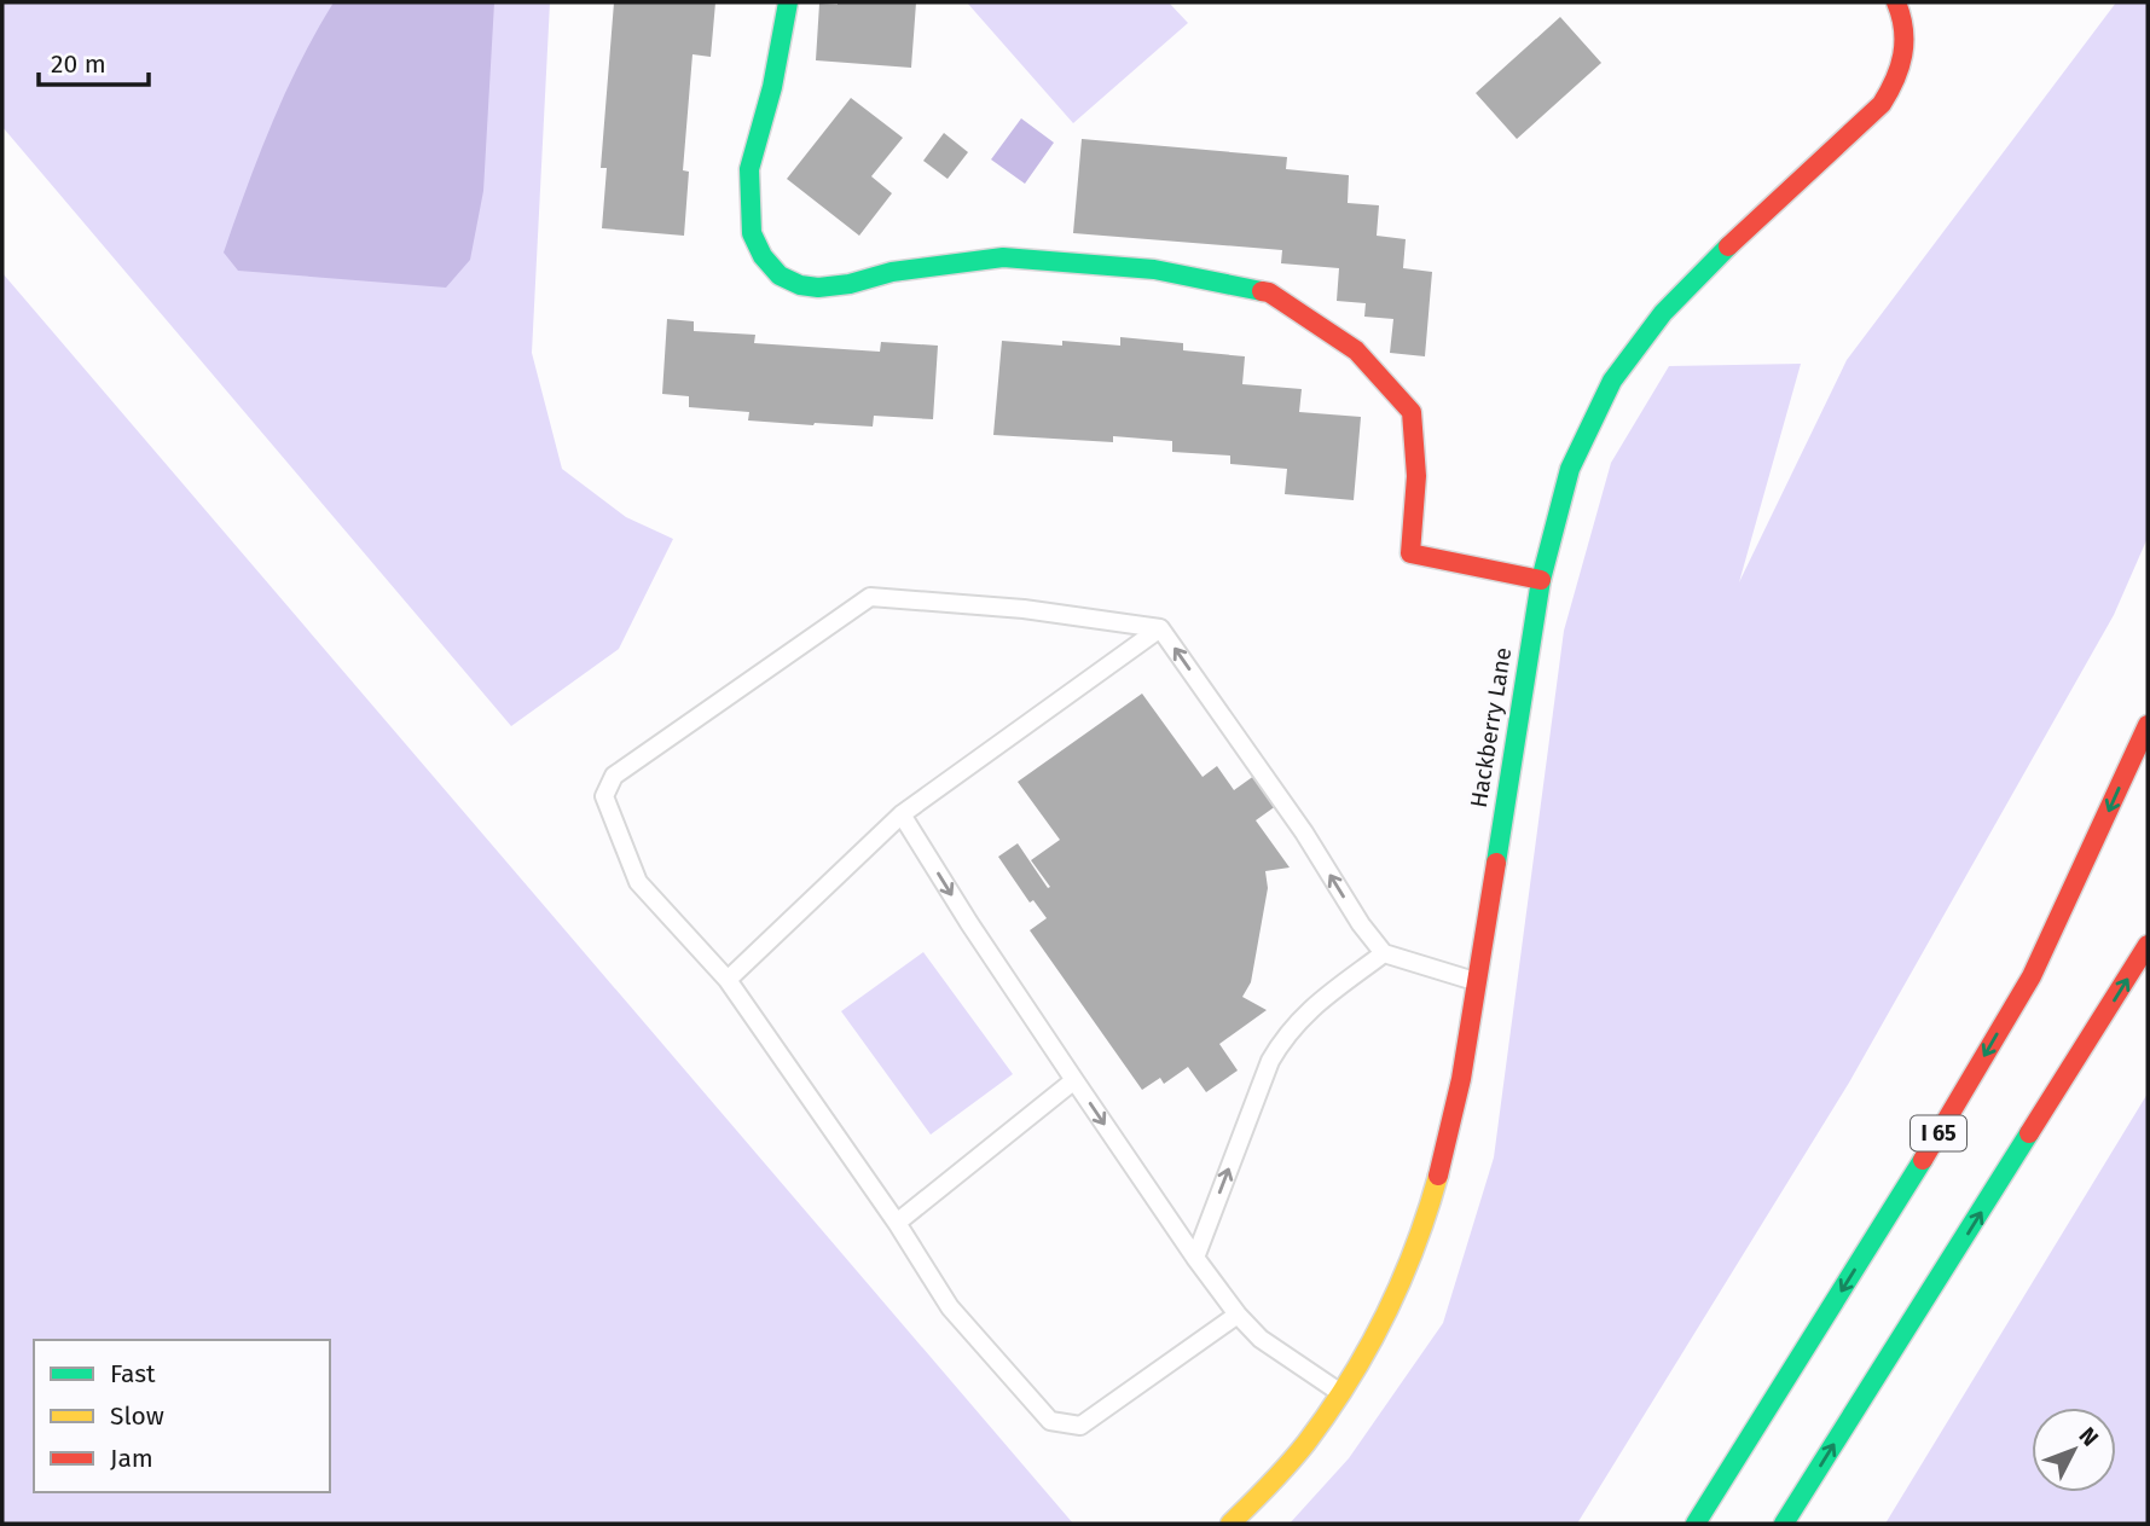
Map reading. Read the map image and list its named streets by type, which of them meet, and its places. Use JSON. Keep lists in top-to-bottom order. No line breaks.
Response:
{"streets":{"main road":["Hackberry Lane","I 65"]},"legend":["Fast","Slow","Jam"],"scale_bar":"20 m","north":"top right"}
